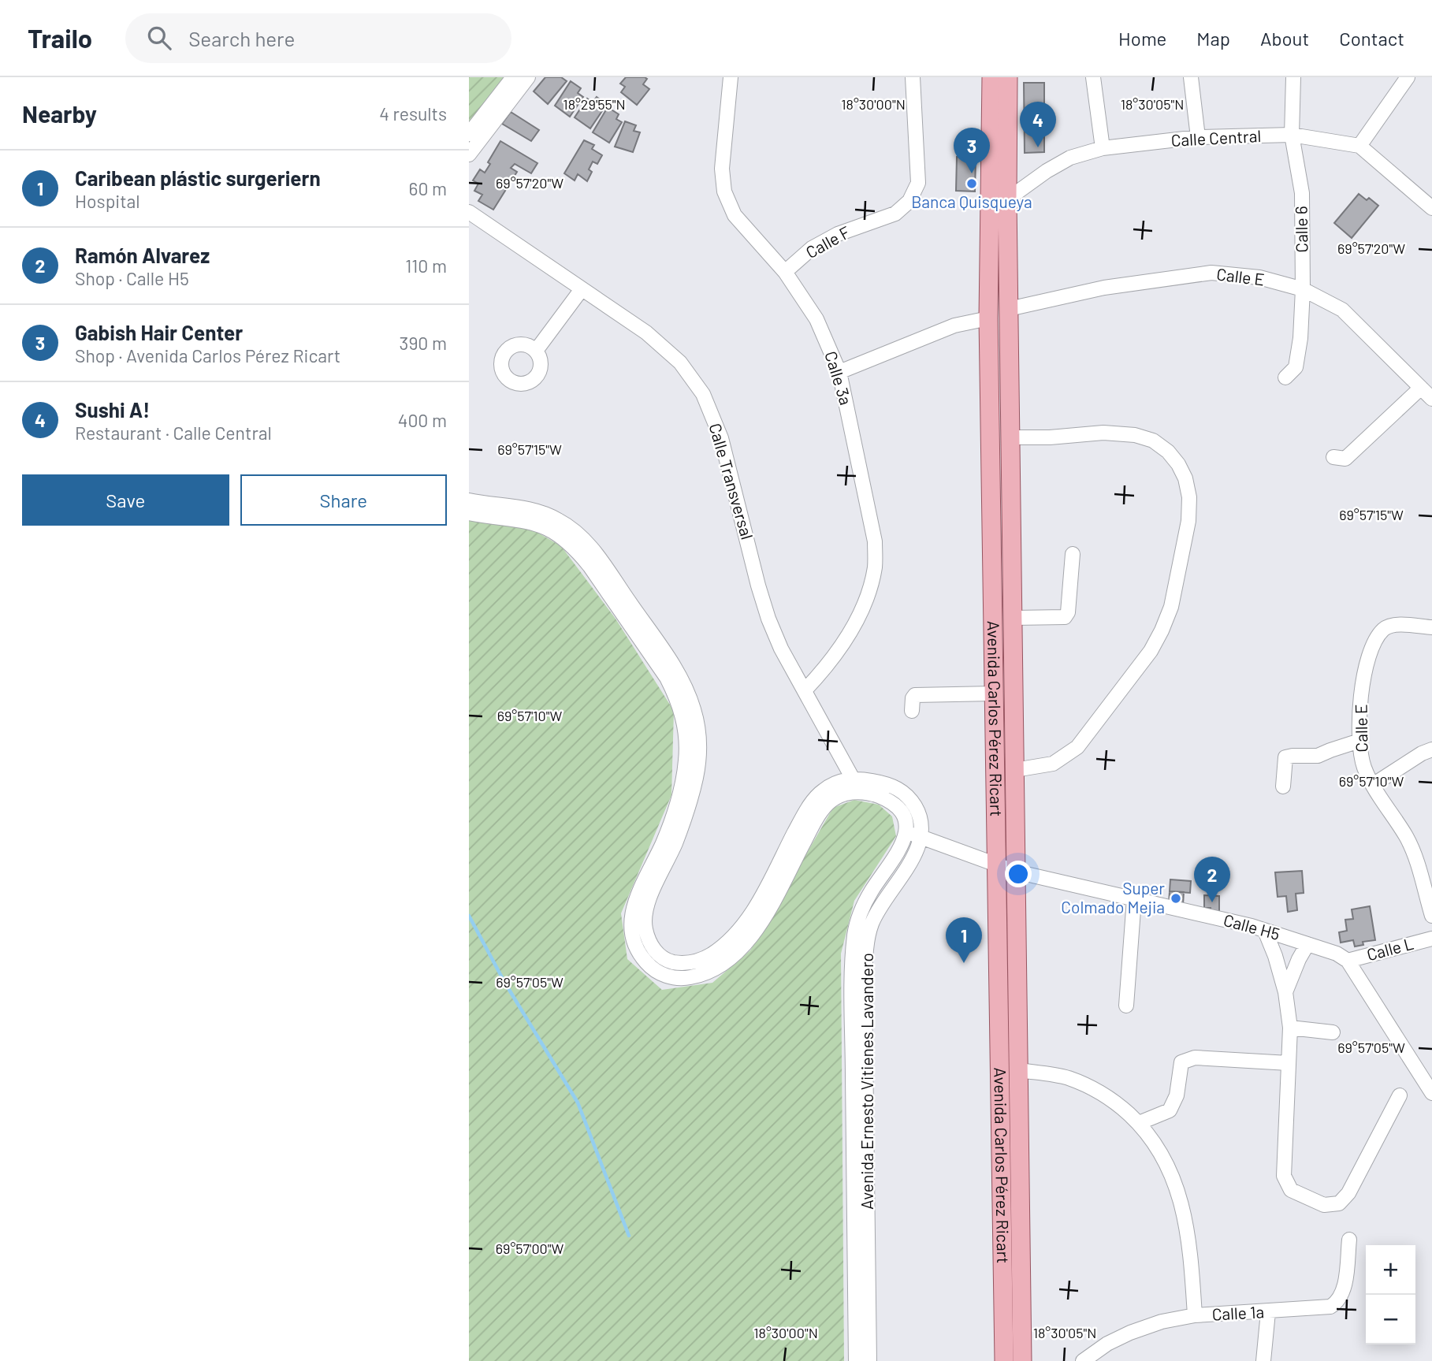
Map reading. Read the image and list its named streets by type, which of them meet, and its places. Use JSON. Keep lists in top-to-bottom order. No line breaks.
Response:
{"streets":{"main road":["Avenida Carlos Pérez Ricart"],"street":["Calle Central","Calle 6","Calle F","Calle E","Calle 3a","Calle Transversal","Calle H5","Calle L","Avenida Ernesto Vitienes Lavandero","Calle 1a"]},"crossings":[["Calle Central","Calle 6"],["Calle Central","Avenida Carlos Pérez Ricart"],["Calle 6","Calle E"],["Calle F","Calle 3a"],["Calle E","Avenida Carlos Pérez Ricart"],["Calle 3a","Calle Transversal"],["Avenida Carlos Pérez Ricart","Calle H5"],["Calle H5","Calle L"],["Calle H5","Avenida Ernesto Vitienes Lavandero"]],"places":["Banca Quisqueya","Super Colmado Mejia"],"page":{"header":"Trailo","search":"Search here","nav":["Home","Map","About","Contact"],"heading":["Nearby","4 results"],"pins":["4","3","2","1"],"list":[{"mark":"1","name":"Caribean plástic surgeriern","note":"Hospital","value":"60 m"},{"mark":"2","name":"Ramón Alvarez","note":"Shop · Calle H5","value":"110 m"},{"mark":"3","name":"Gabish Hair Center","note":"Shop · Avenida Carlos Pérez Ricart","value":"390 m"},{"mark":"4","name":"Sushi A!","note":"Restaurant · Calle Central","value":"400 m"}],"buttons":["Save","Share"],"map_buttons":["+","−"]},"coordinates":["18°29'55\"N","18°30'00\"N","18°30'05\"N","69°57'20\"W","69°57'15\"W","69°57'10\"W","69°57'05\"W","69°57'00\"W"]}
